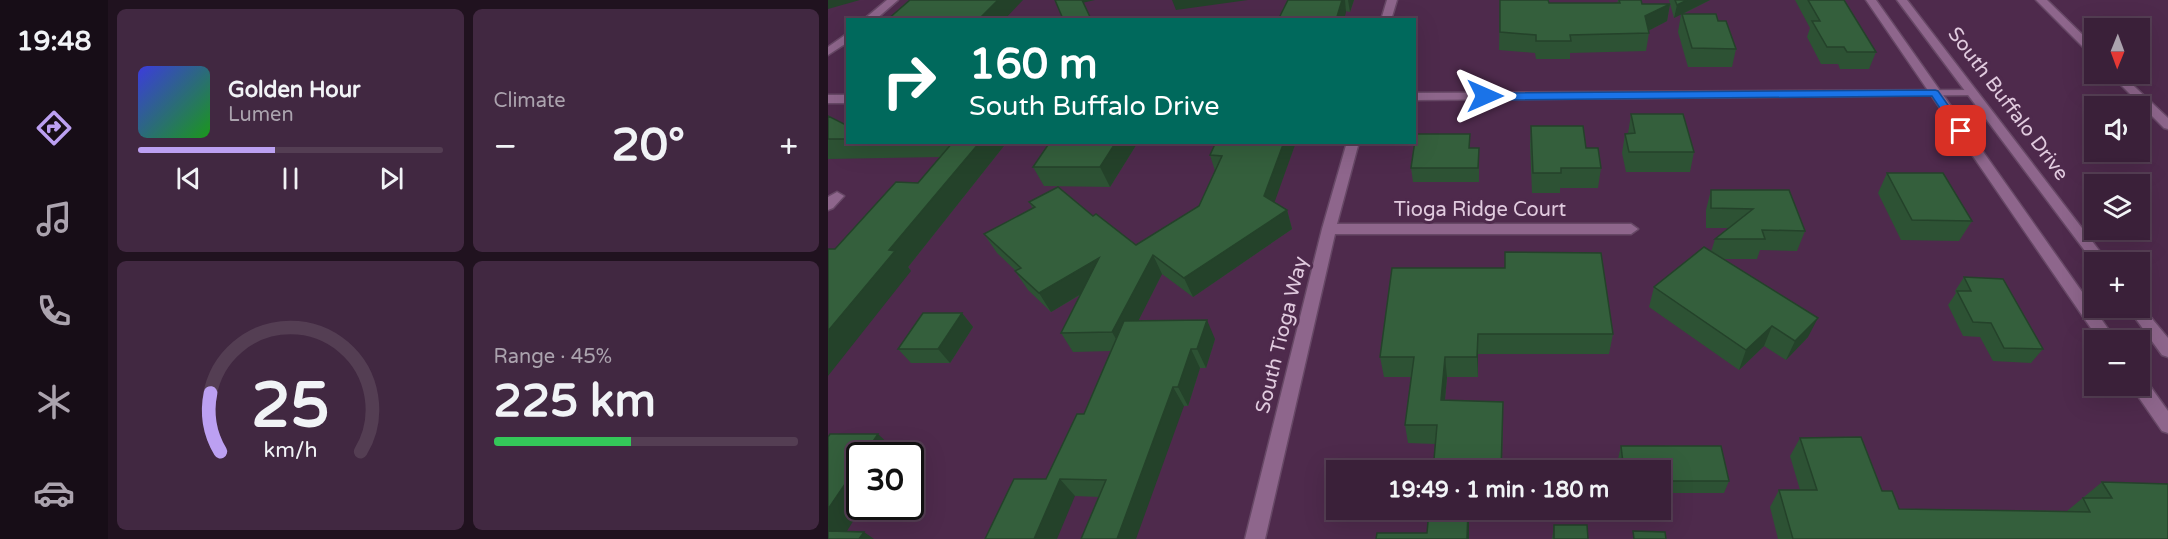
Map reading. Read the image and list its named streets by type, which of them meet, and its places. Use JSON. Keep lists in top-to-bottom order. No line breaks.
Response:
{"streets":{"street":["South Buffalo Drive","Tioga Ridge Court","South Tioga Way"]},"crossings":[["Tioga Ridge Court","South Tioga Way"]],"north":"bottom","page":{"tabs":"19:48","tile":["Climate",["Range · 45%","225 km"]],"map_buttons":["+","−"],"turn":["160 m","South Buffalo Drive"],"song":["Golden Hour","Lumen"],"heat":["−","20°","+"],"limit":"30","trip":"19:49 · 1 min · 180 m","gauge":["25","km/h"]}}
